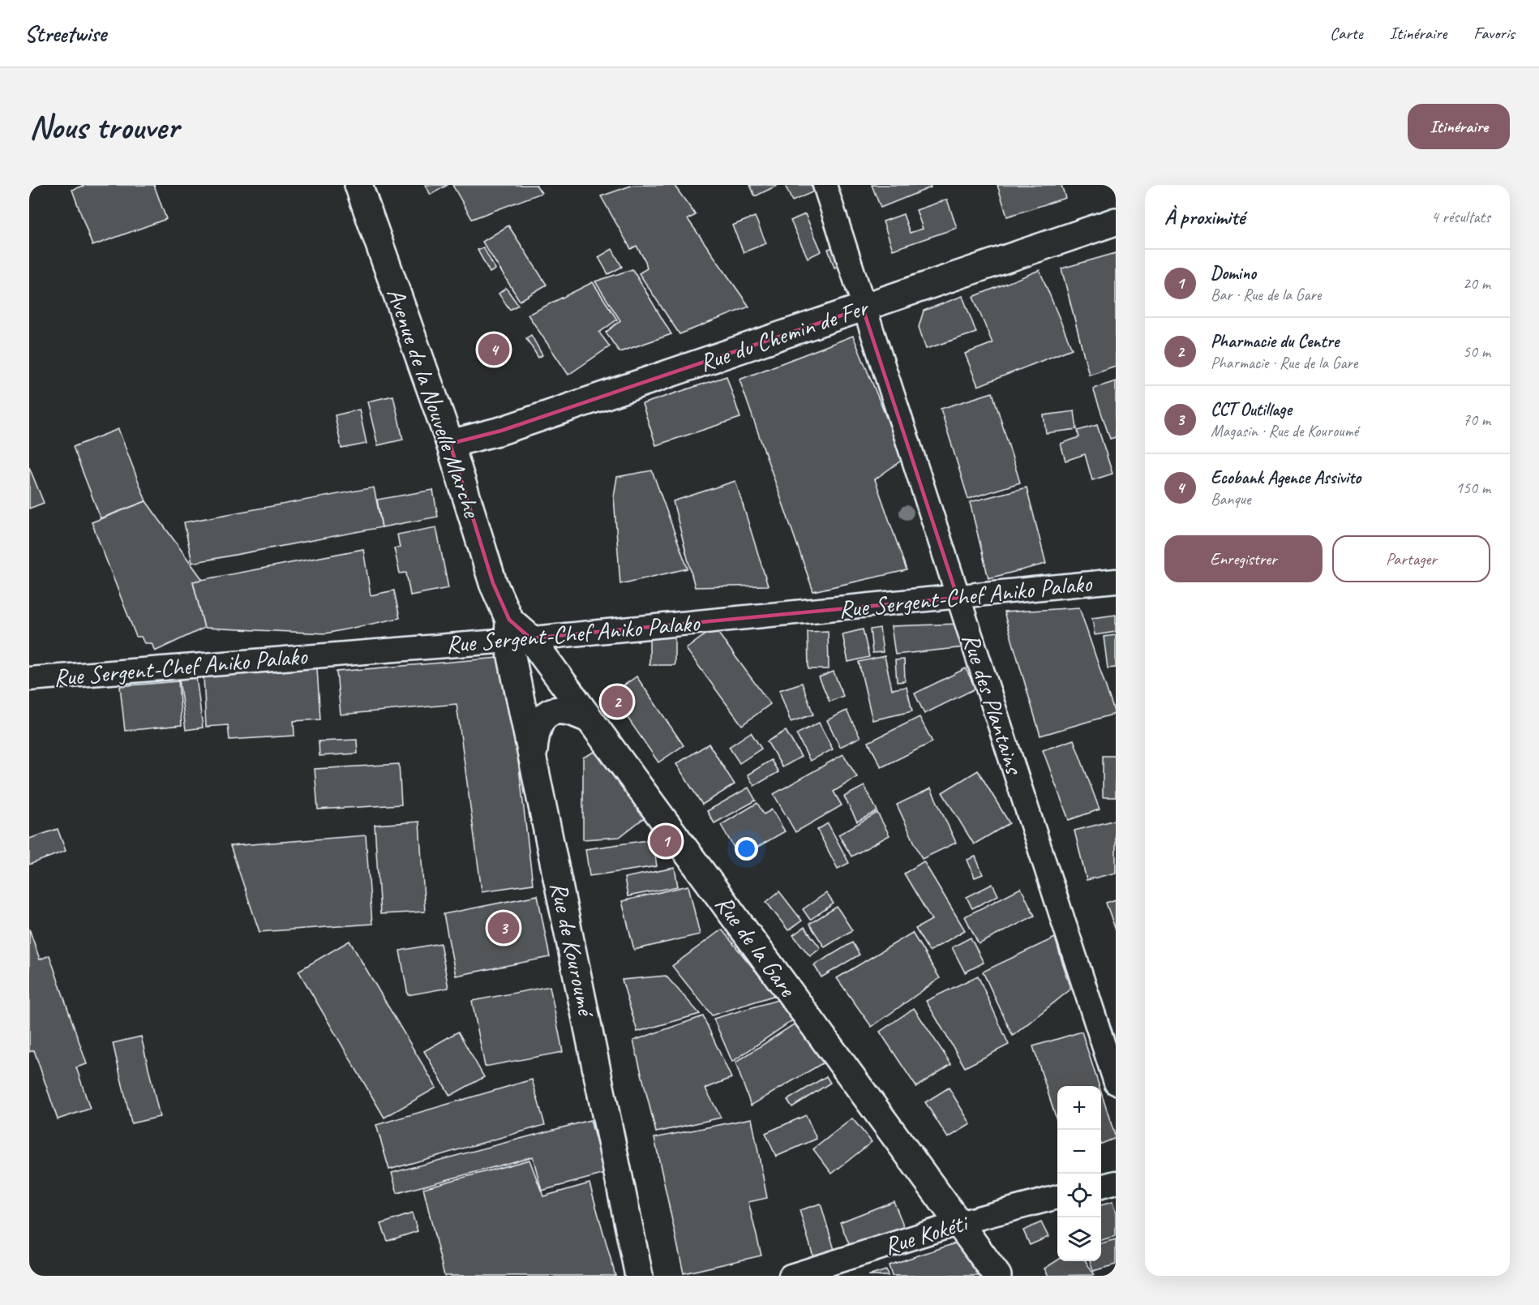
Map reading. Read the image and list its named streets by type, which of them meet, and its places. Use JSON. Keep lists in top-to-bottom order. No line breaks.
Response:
{"streets":{"street":["Rue du Chemin de Fer","Avenue de la Nouvelle Marche","Rue Sergent-Chef Aniko Palako","Rue des Plantains","Rue de la Gare","Rue de Kouroumé","Rue Kokéti"]},"crossings":[["Rue du Chemin de Fer","Avenue de la Nouvelle Marche"],["Rue du Chemin de Fer","Rue des Plantains"],["Avenue de la Nouvelle Marche","Rue Sergent-Chef Aniko Palako"],["Avenue de la Nouvelle Marche","Rue de la Gare"],["Avenue de la Nouvelle Marche","Rue de Kouroumé"],["Rue Sergent-Chef Aniko Palako","Rue des Plantains"],["Rue Sergent-Chef Aniko Palako","Rue de la Gare"],["Rue Sergent-Chef Aniko Palako","Rue de Kouroumé"],["Rue de la Gare","Rue de Kouroumé"],["Rue de la Gare","Rue Kokéti"]],"page":{"header":"Streetwise","nav":["Carte","Itinéraire","Favoris"],"buttons":["Itinéraire",["Enregistrer","Partager"]],"title":"Nous trouver","heading":["À proximité","4 résultats"],"list":[{"mark":"1","name":"Domino","note":"Bar · Rue de la Gare","value":"20 m"},{"mark":"2","name":"Pharmacie du Centre","note":"Pharmacie · Rue de la Gare","value":"50 m"},{"mark":"3","name":"CCT Outillage","note":"Magasin · Rue de Kouroumé","value":"70 m"},{"mark":"4","name":"Ecobank Agence Assivito","note":"Banque","value":"150 m"}],"pins":["4","2","1","3"],"map_buttons":["+","−"]}}
